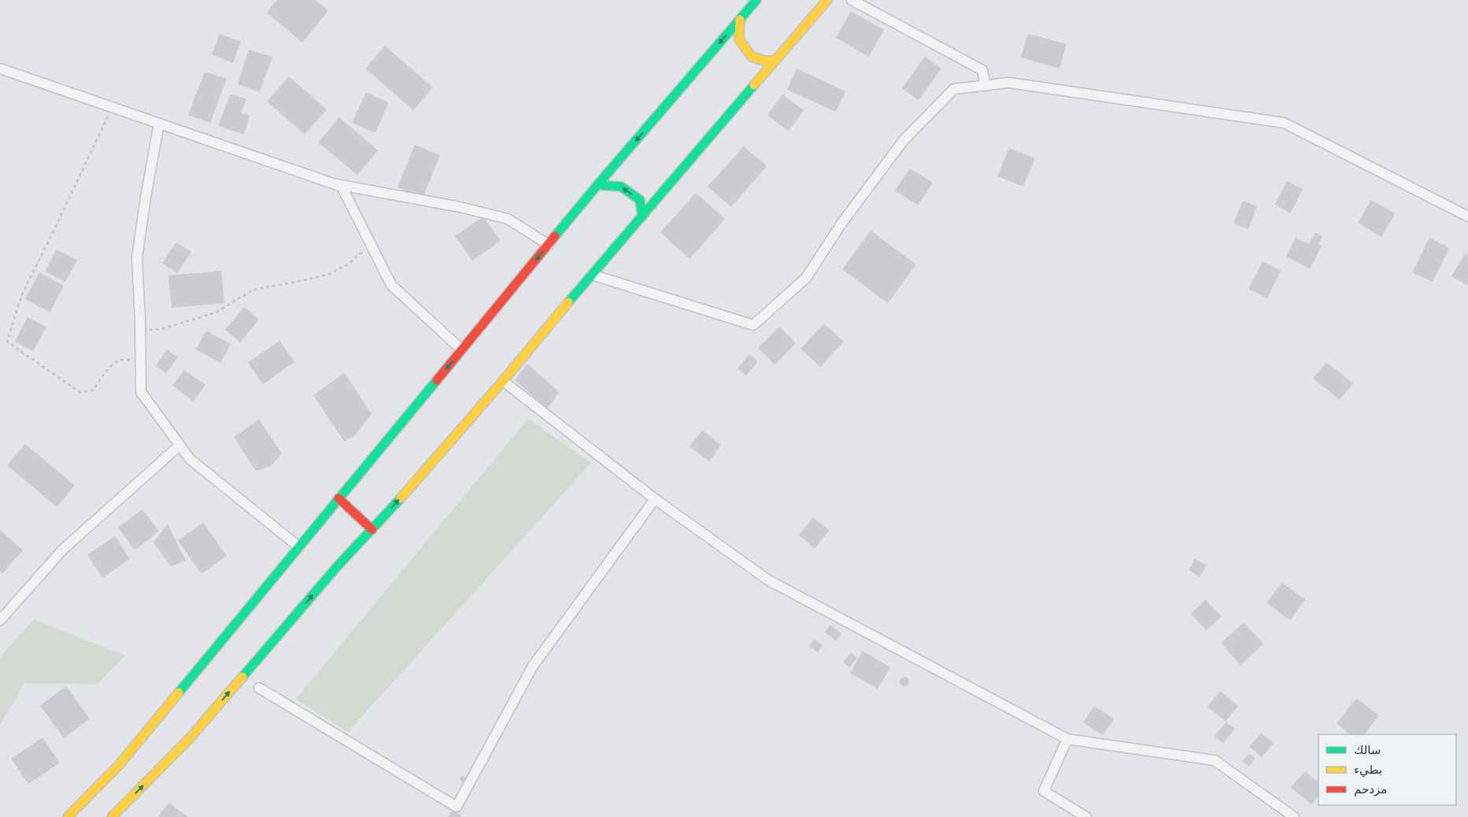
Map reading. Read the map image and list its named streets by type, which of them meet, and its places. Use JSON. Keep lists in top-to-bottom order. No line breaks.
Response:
{"legend":["سالك","بطيء","مزدحم"]}
